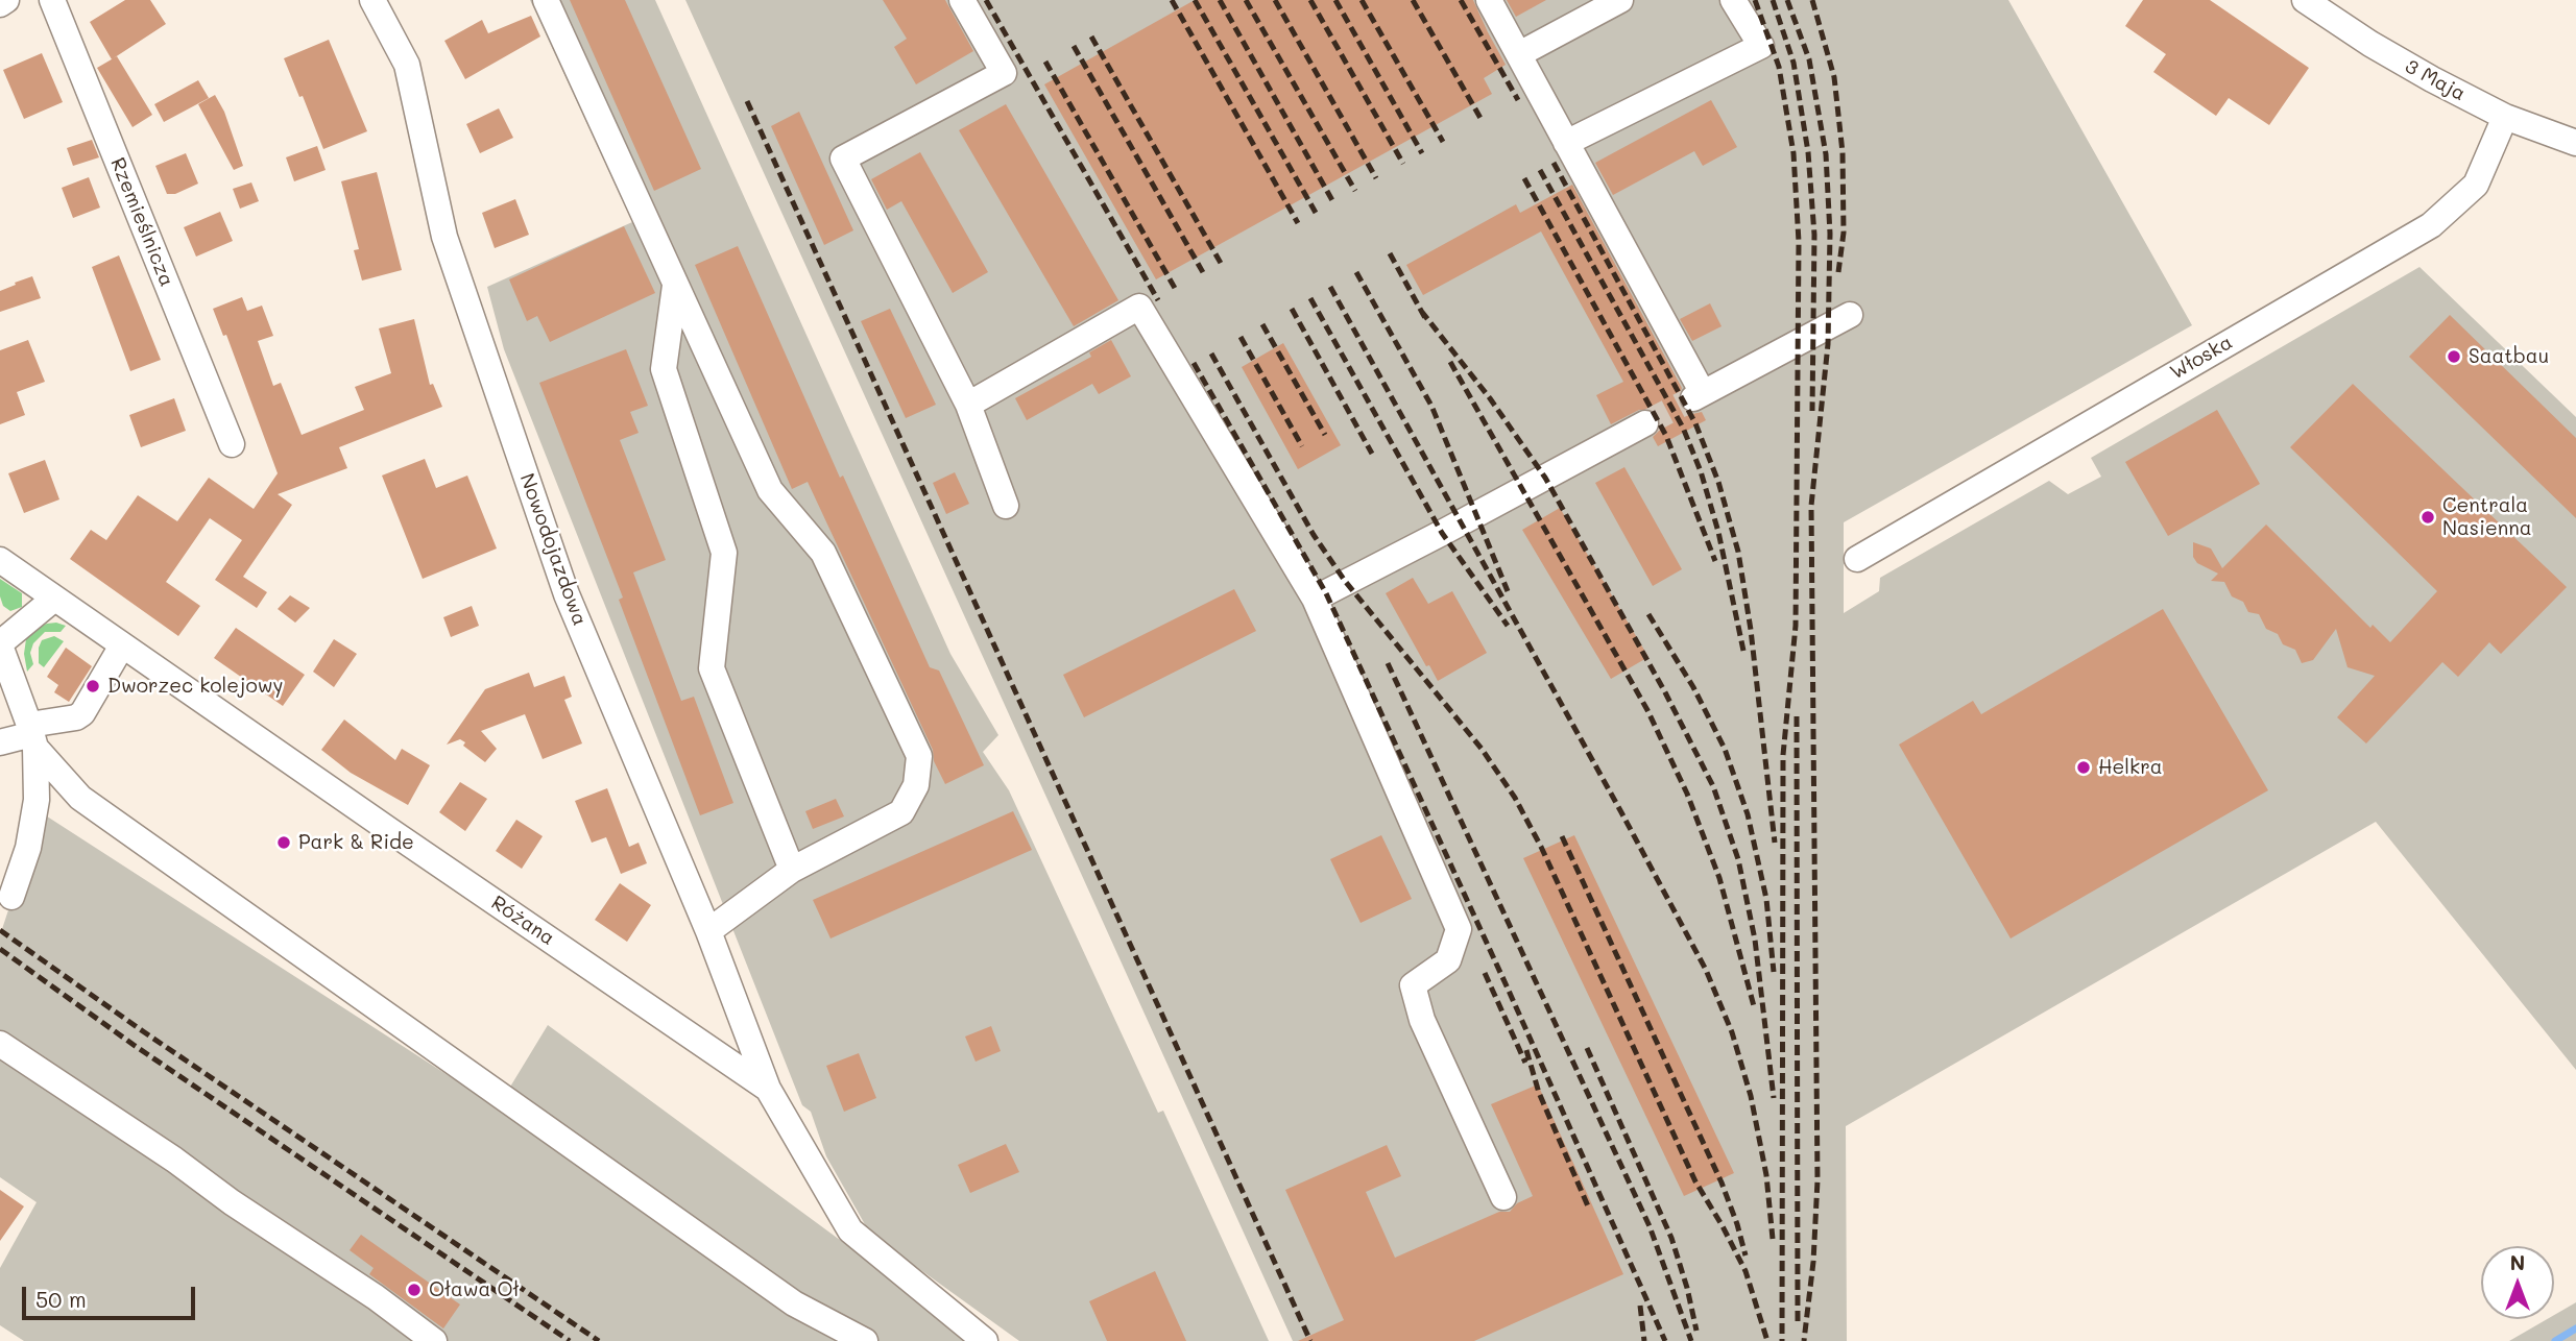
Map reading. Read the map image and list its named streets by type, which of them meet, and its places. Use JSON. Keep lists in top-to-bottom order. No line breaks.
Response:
{"streets":{"street":["3 Maja","Rzemieślnicza","Włoska","Nowodojazdowa","Różana"]},"crossings":[["3 Maja","Włoska"],["Nowodojazdowa","Różana"]],"places":["Saatbau","Centrala Nasienna","Dworzec kolejowy","Helkra","Park & Ride","Oława Oł"],"scale_bar":"50 m","north":"top"}
